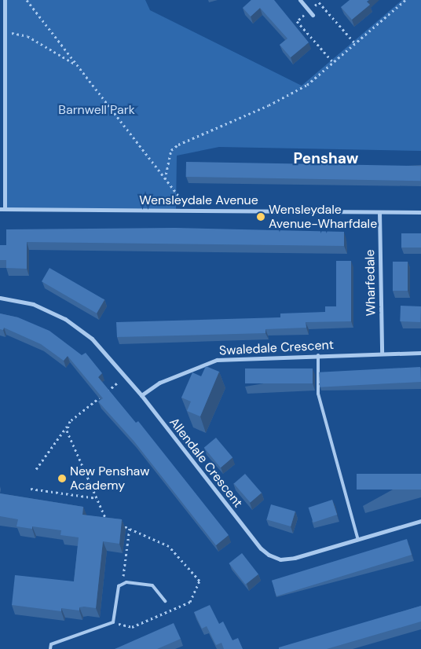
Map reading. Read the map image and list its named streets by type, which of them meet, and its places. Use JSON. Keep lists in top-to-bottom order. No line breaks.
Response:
{"streets":{"street":["Wensleydale Avenue","Wharfedale","Swaledale Crescent","Allendale Crescent"]},"crossings":[["Wensleydale Avenue","Wharfedale"],["Wharfedale","Swaledale Crescent"],["Swaledale Crescent","Allendale Crescent"]],"districts":["Penshaw"],"parks":["Barnwell Park"],"places":["Wensleydale Avenue-Wharfdale","New Penshaw Academy"]}
